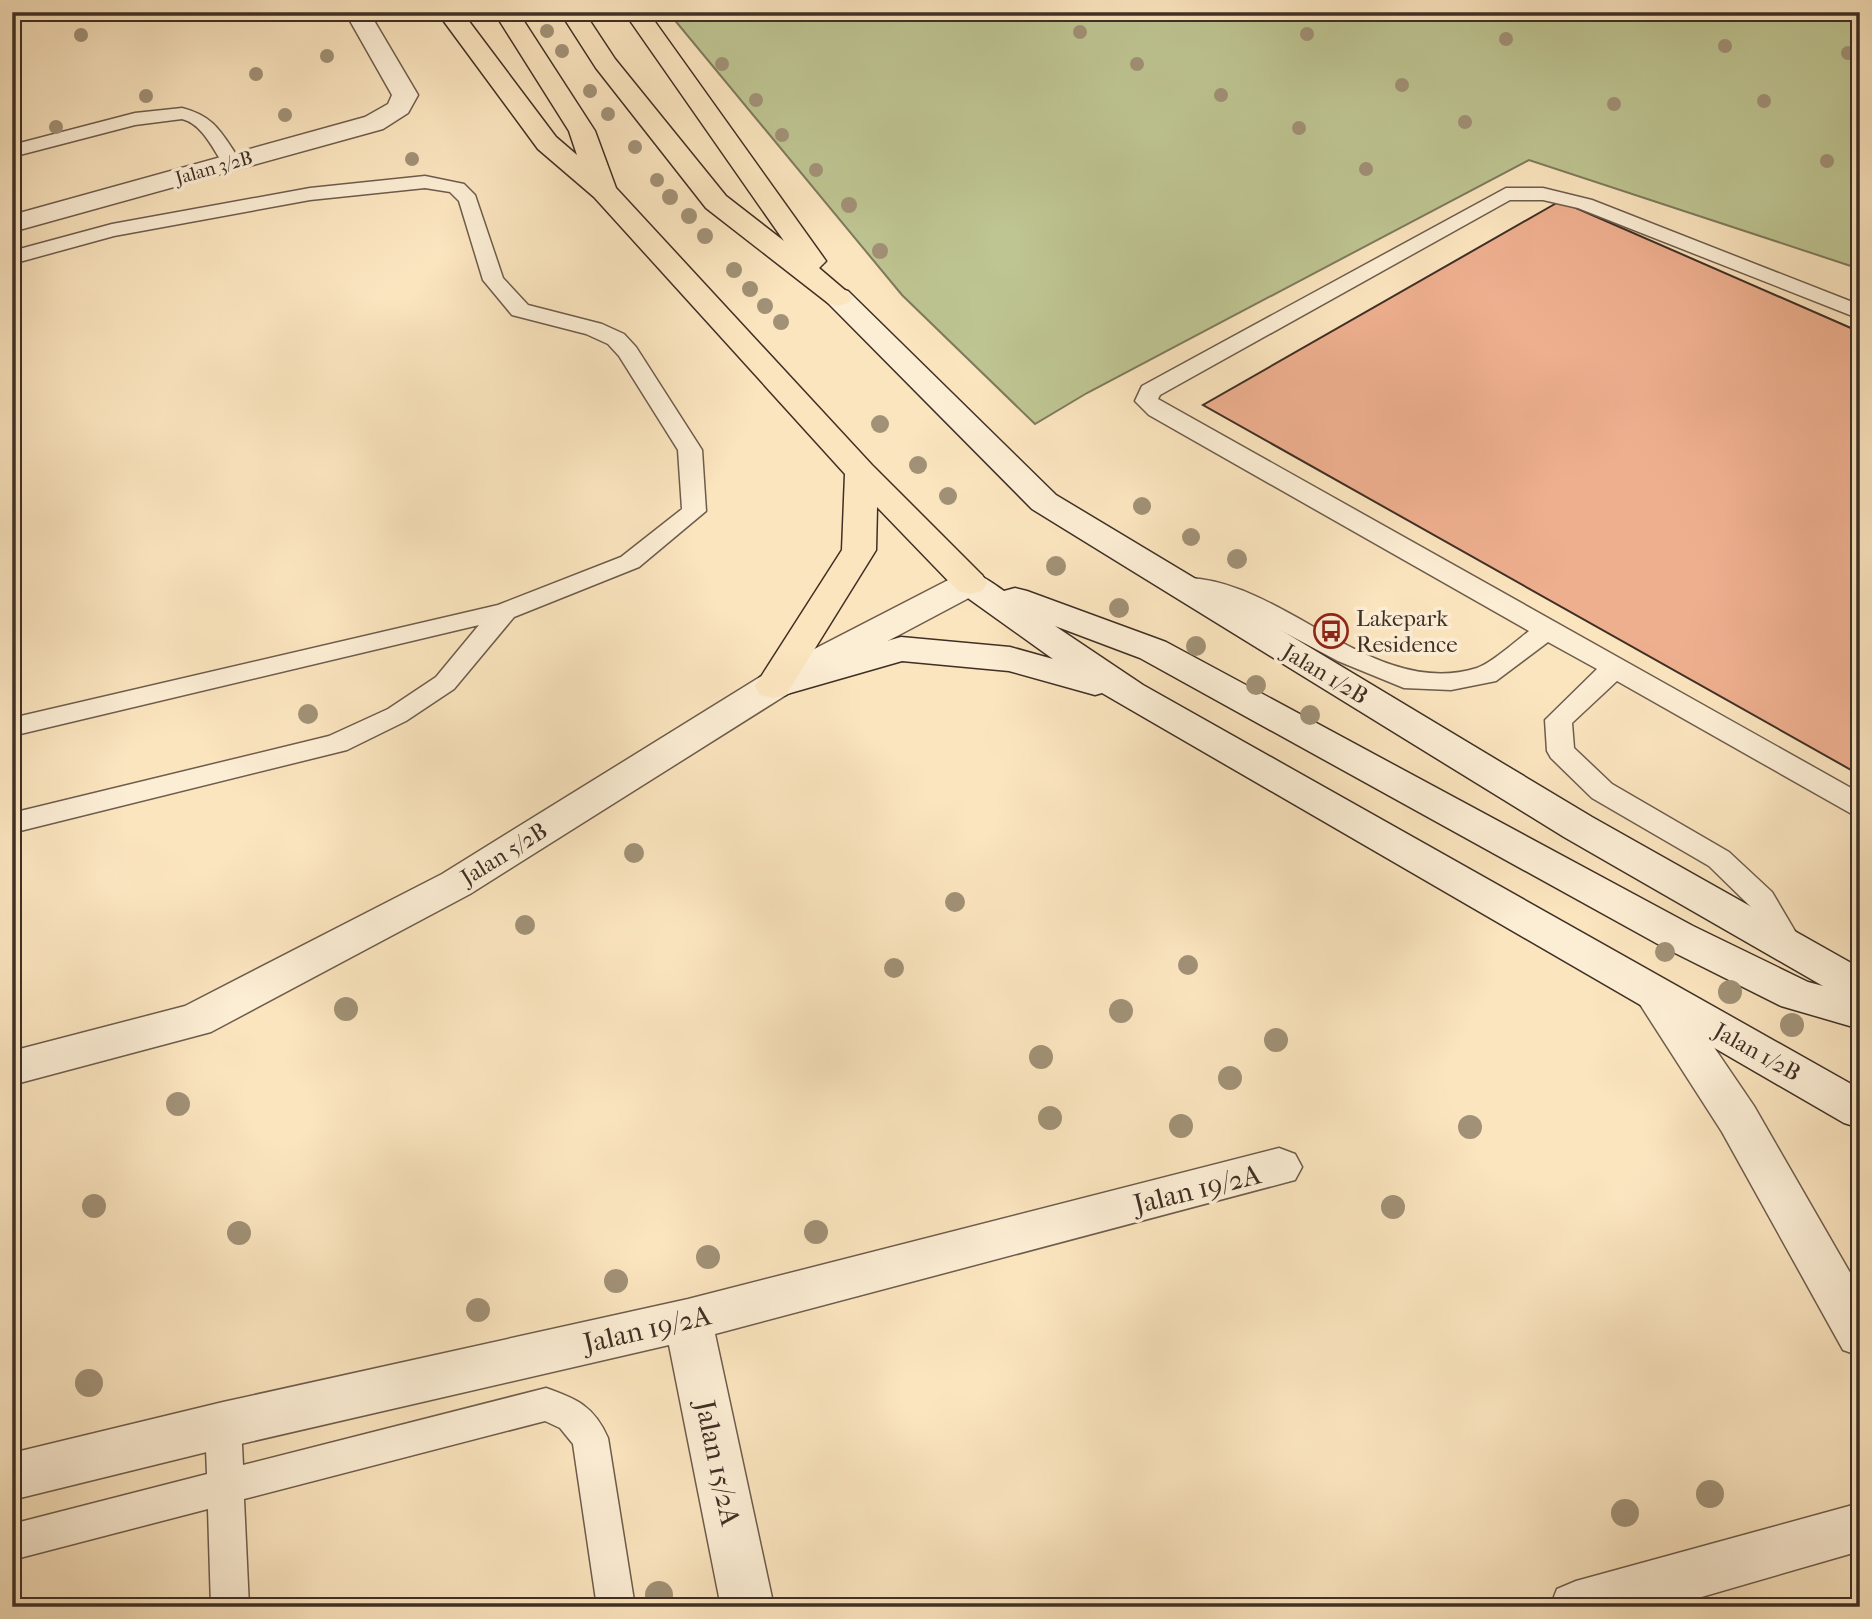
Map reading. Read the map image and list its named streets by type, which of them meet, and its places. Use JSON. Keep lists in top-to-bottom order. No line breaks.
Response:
{"streets":{"street":["Jalan 3/2B","Jalan 1/2B","Jalan 5/2B","Jalan 19/2A","Jalan 15/2A"]},"crossings":[["Jalan 1/2B","Jalan 5/2B"],["Jalan 19/2A","Jalan 15/2A"]],"places":{"bus stop":["Lakepark Residence"]}}
